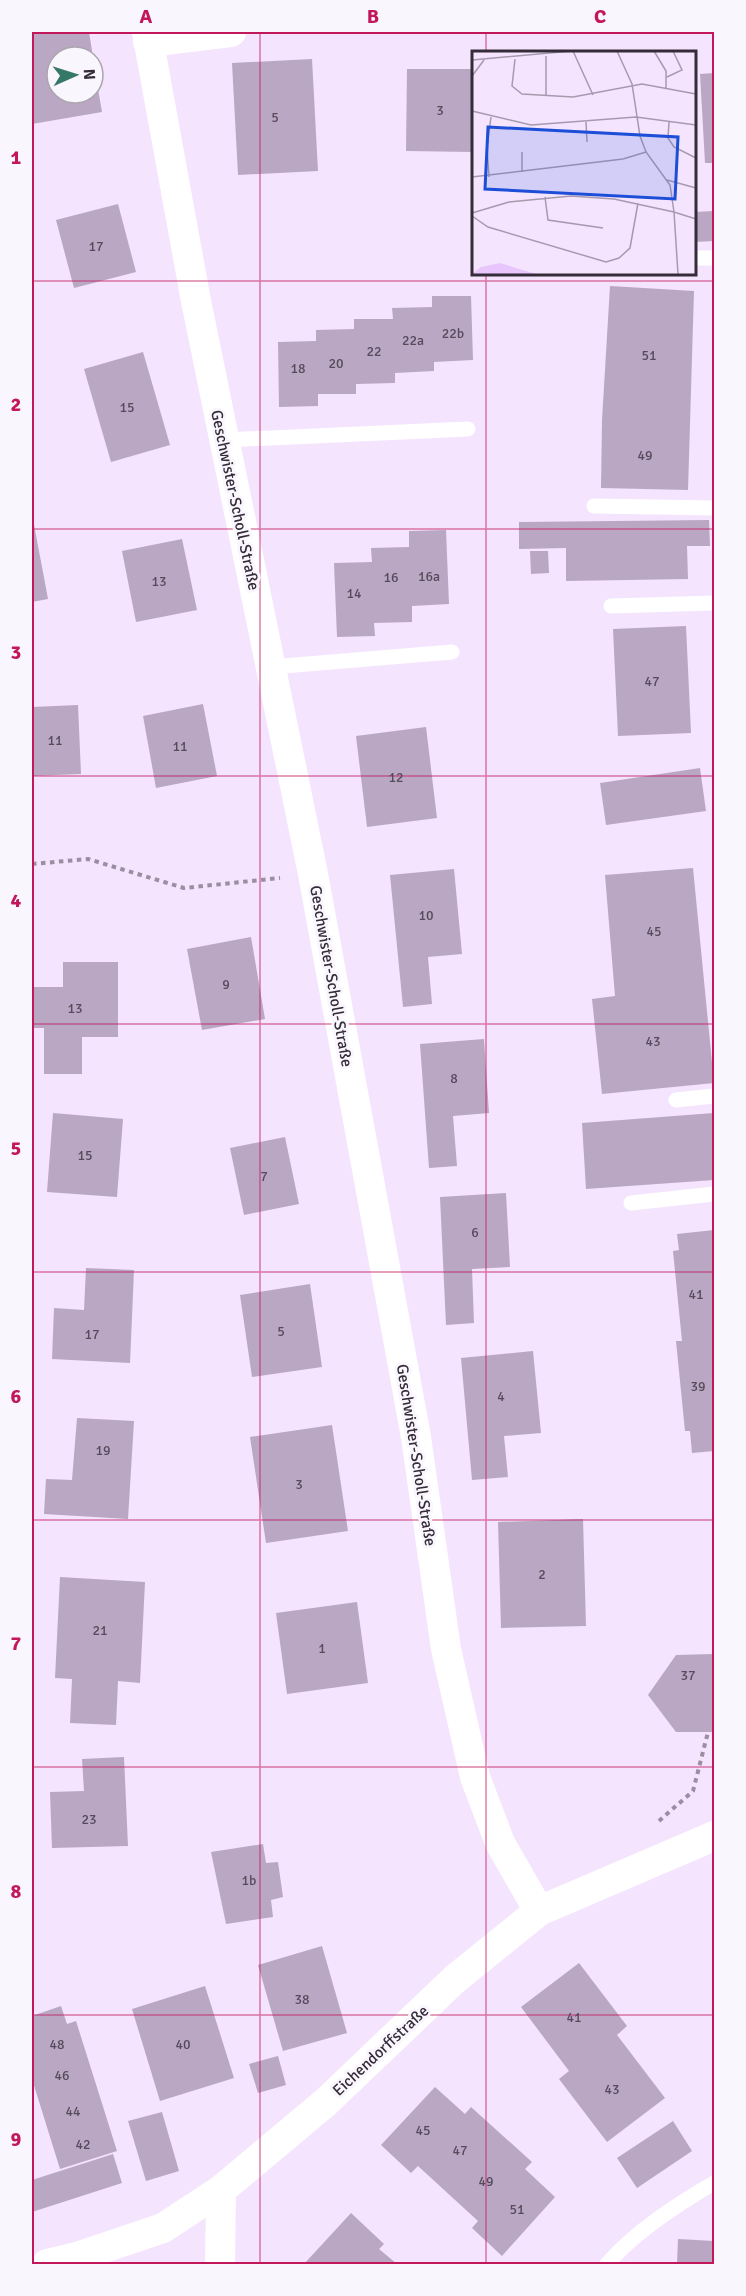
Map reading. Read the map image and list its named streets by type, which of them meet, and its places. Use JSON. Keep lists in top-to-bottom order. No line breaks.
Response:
{"streets":{"street":["Geschwister-Scholl-Straße","Eichendorffstraße"]},"crossings":[["Geschwister-Scholl-Straße","Eichendorffstraße"]],"house_numbers":["3","5","17","22b","22a","22","51","20","18","15","49","16a","16","13","14","47","11","11","12","10","45","9","13","43","8","15","7","6","41","5","17","39","4","19","3","2","21","1","37","23","1b","38","41","48","40","46","43","44","45","42","47","49","51"],"north":"right","grid":{"columns":["A","B","C"],"rows":["1","2","3","4","5","6","7","8","9"]}}
